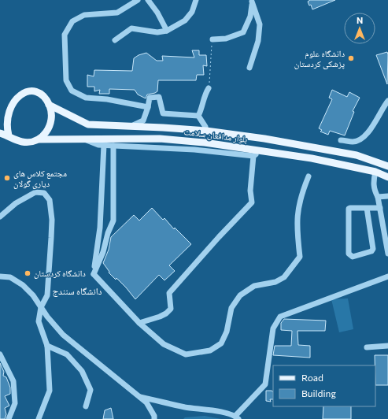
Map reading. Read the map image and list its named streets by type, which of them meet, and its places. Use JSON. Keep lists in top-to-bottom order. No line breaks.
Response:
{"streets":{"main road":["بلوار مدافعان سلامت"]},"districts":["دانشگاه سنندج"],"places":["دانشگاه علوم پزشکی کردستان","مجتمع کلاس های دیاری گولان","دانشگاه کردستان"],"legend":["Road","Building"],"north":"top"}
